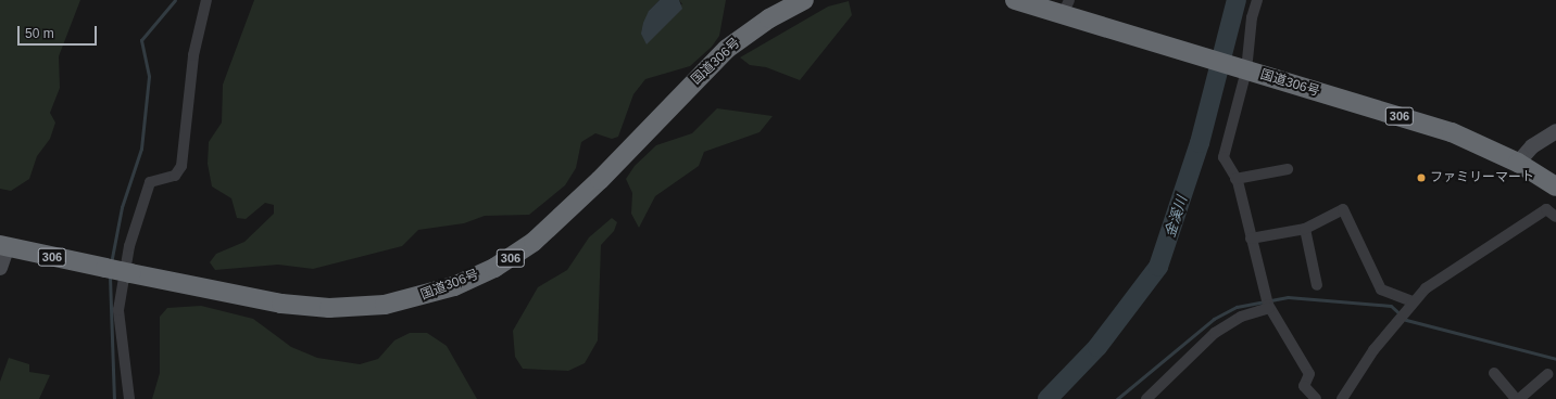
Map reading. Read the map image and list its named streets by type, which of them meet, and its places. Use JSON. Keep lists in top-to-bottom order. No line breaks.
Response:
{"streets":{"highway":["国道306号","306"]},"water":["金溪川"],"places":["ファミリーマート"],"scale_bar":"50 m"}
